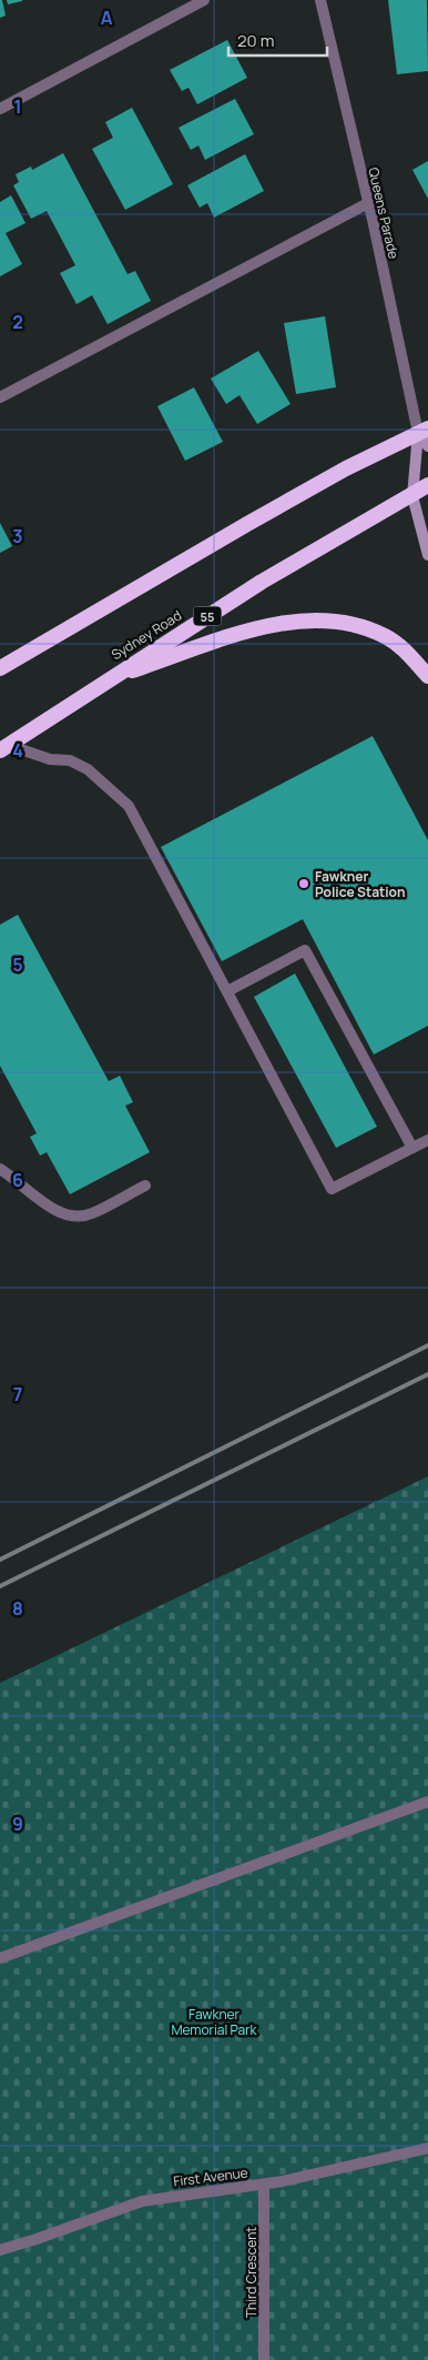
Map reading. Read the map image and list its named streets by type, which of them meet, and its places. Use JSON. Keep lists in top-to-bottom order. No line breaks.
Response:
{"streets":{"highway":["55","Sydney Road"],"street":["Queens Parade","First Avenue","Third Crescent"]},"crossings":[["First Avenue","Third Crescent"]],"parks":["Fawkner Memorial Park"],"places":["Fawkner Police Station"],"scale_bar":"20 m","grid":{"columns":["A"],"rows":["1","2","3","4","5","6","7","8","9"]}}
